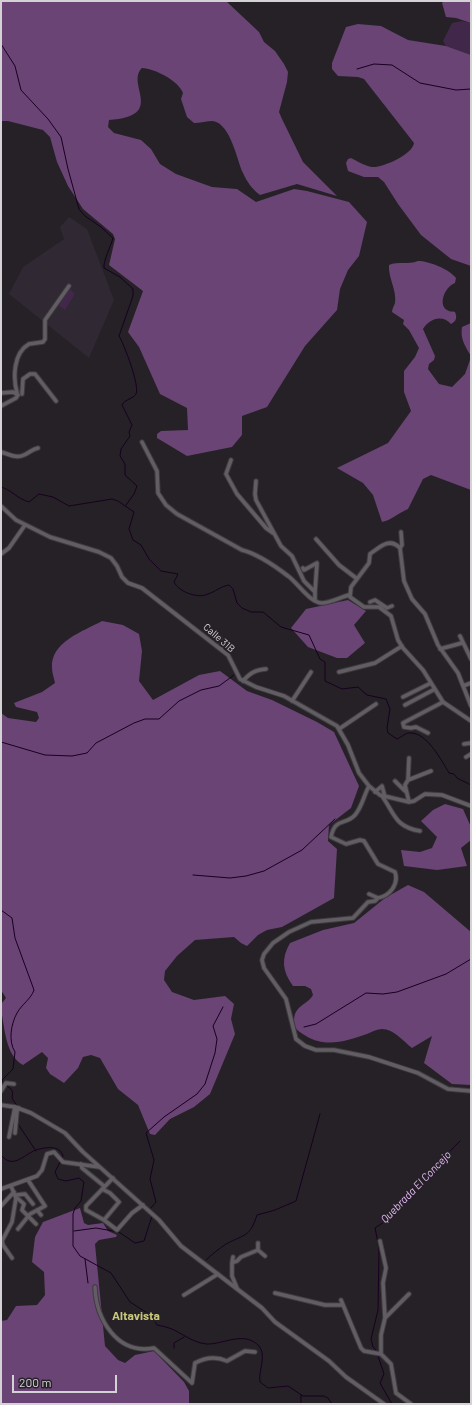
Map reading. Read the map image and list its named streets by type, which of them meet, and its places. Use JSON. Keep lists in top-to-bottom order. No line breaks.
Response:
{"streets":{"street":["Calle 31B"]},"districts":["Altavista"],"water":["Quebrada El Concejo"],"scale_bar":"200 m"}
